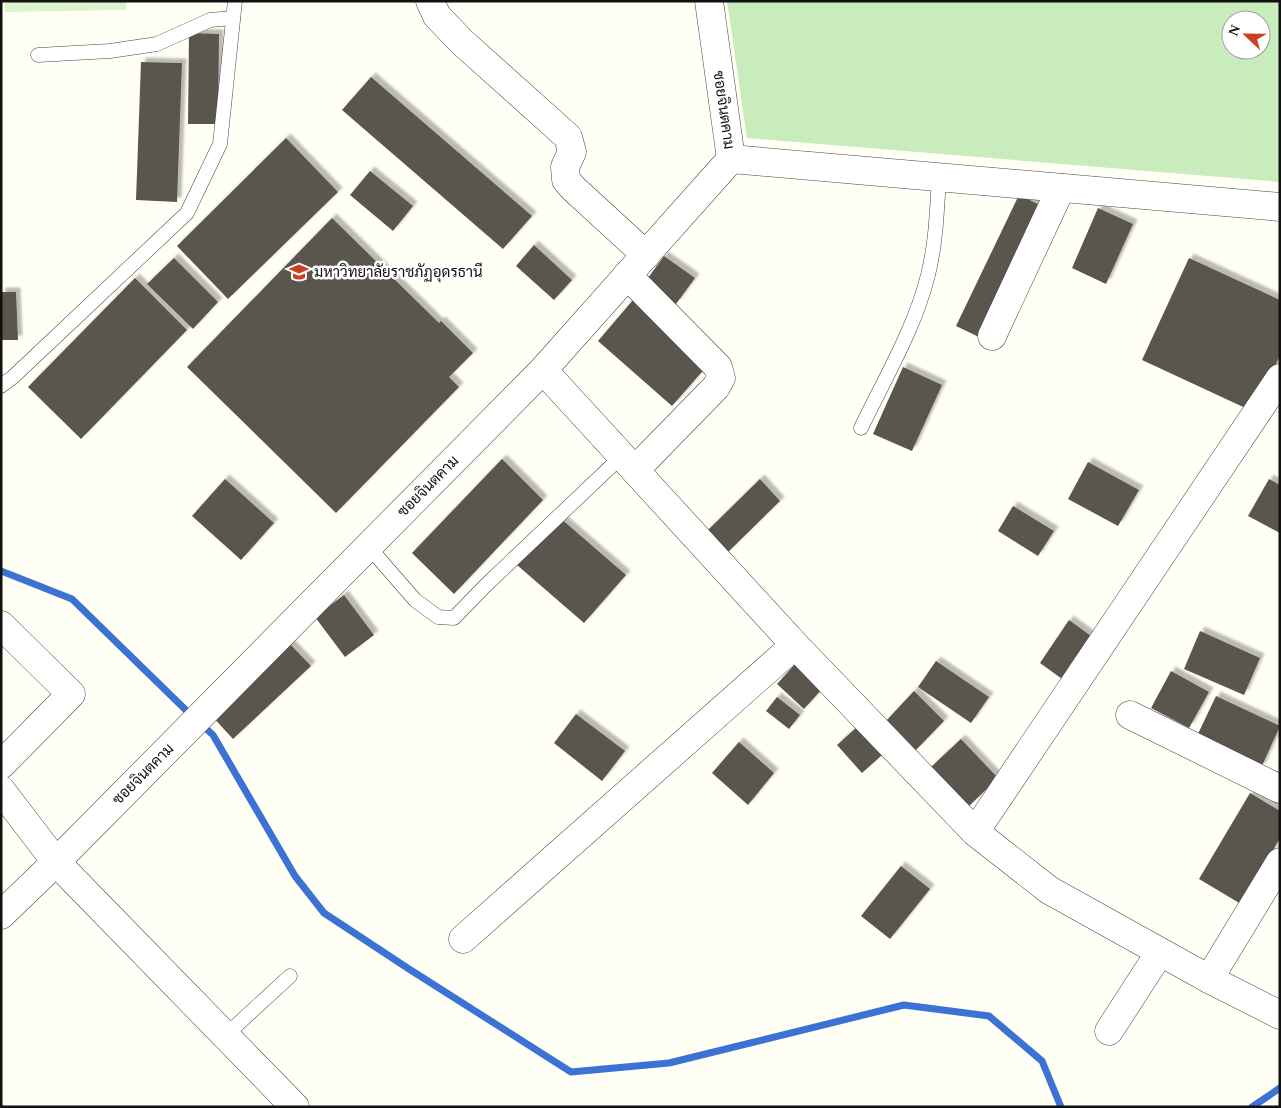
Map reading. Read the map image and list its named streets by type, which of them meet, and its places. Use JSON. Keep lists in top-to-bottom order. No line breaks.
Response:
{"streets":{"street":["ซอยจินตคาม"]},"places":{"school or university":["มหาวิทยาลัยราชภัฏอุดรธานี"]},"north":"left"}
